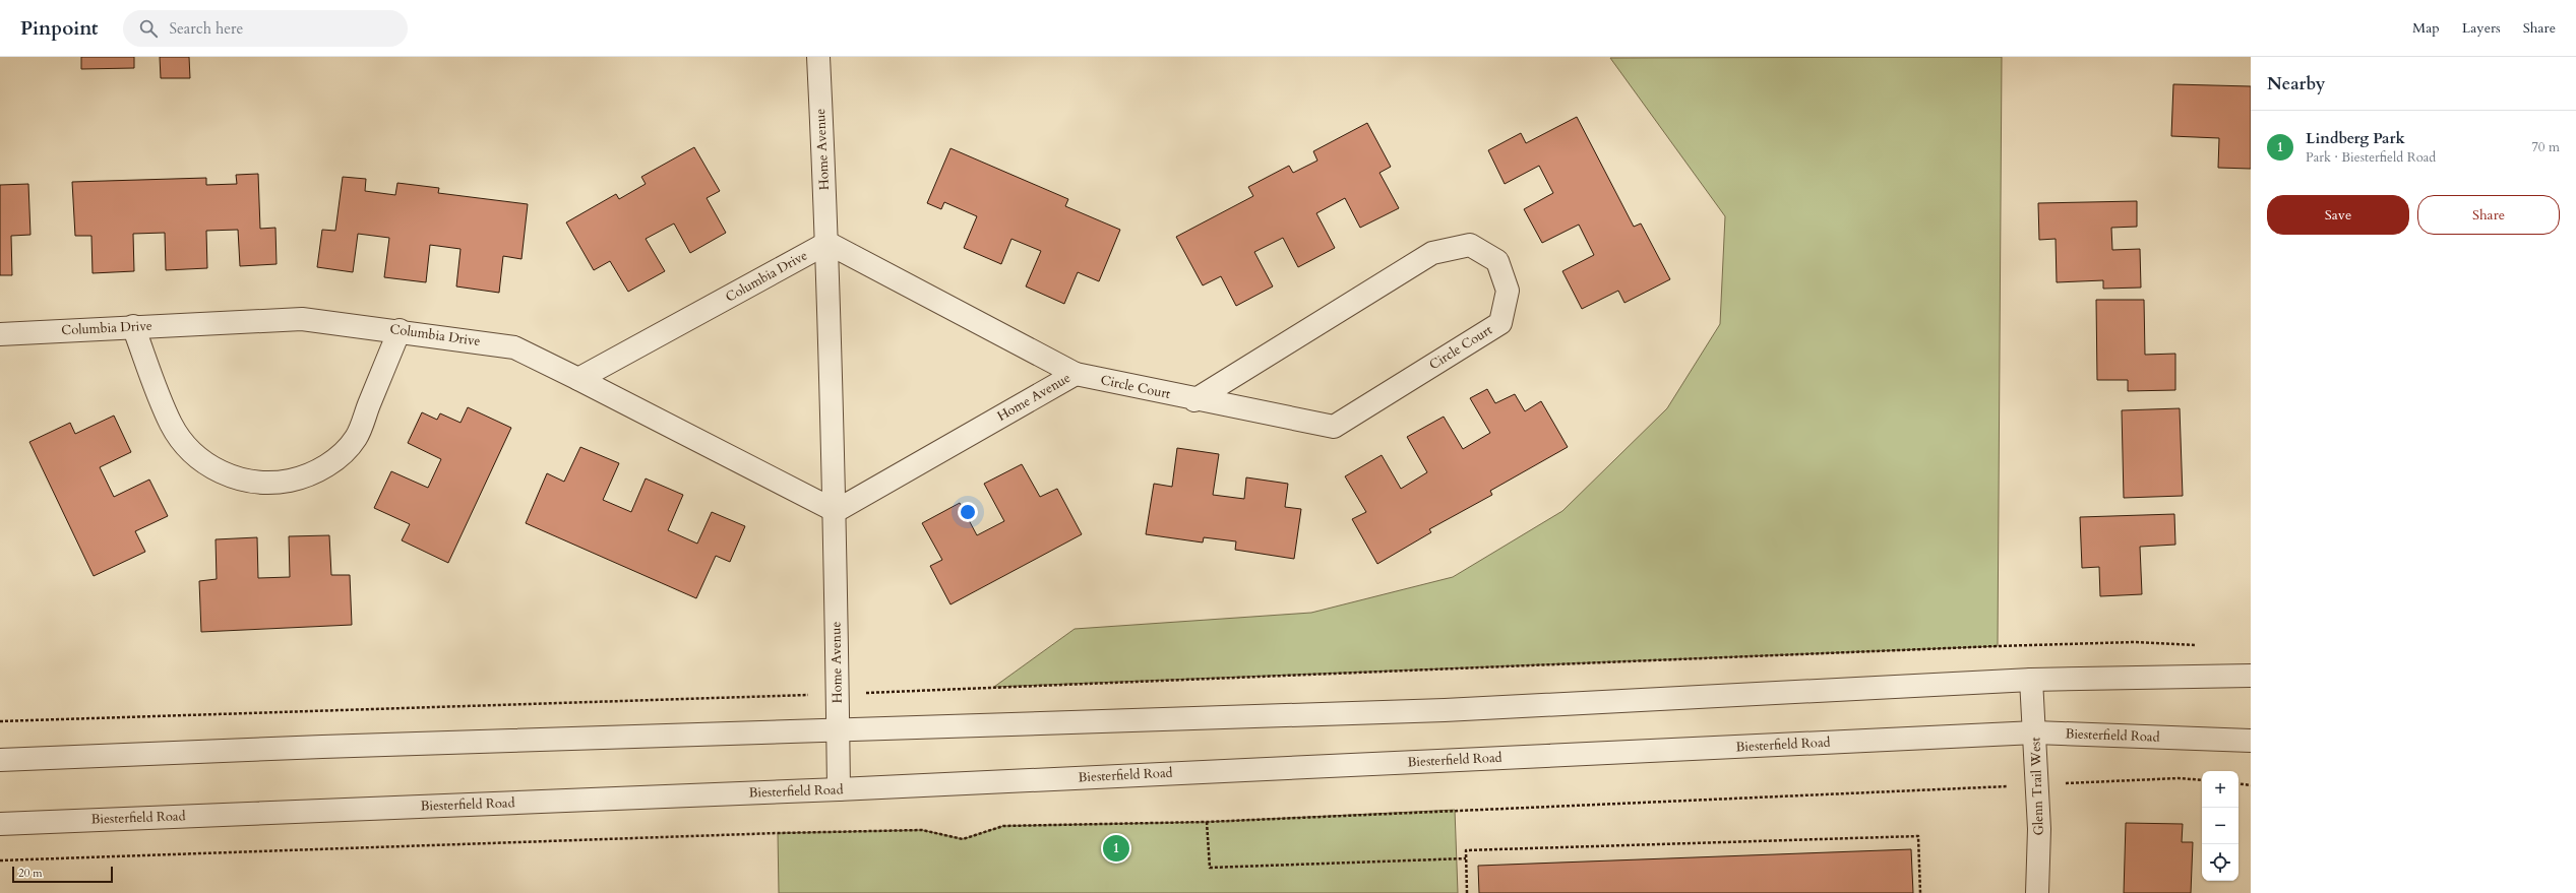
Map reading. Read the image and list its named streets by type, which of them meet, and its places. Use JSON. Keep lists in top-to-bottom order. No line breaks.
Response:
{"streets":{"street":["Home Avenue","Columbia Drive","Circle Court","Biesterfield Road","Glenn Trail West"]},"crossings":[["Home Avenue","Columbia Drive"],["Home Avenue","Circle Court"],["Home Avenue","Biesterfield Road"],["Biesterfield Road","Glenn Trail West"]],"scale_bar":"20 m","page":{"header":"Pinpoint","search":"Search here","nav":["Map","Layers","Share"],"heading":"Nearby","list":[{"mark":"1","name":"Lindberg Park","note":"Park · Biesterfield Road","value":"70 m"}],"buttons":["Save","Share"],"map_buttons":["+","−"],"pins":"1","scale":"20 m"}}
